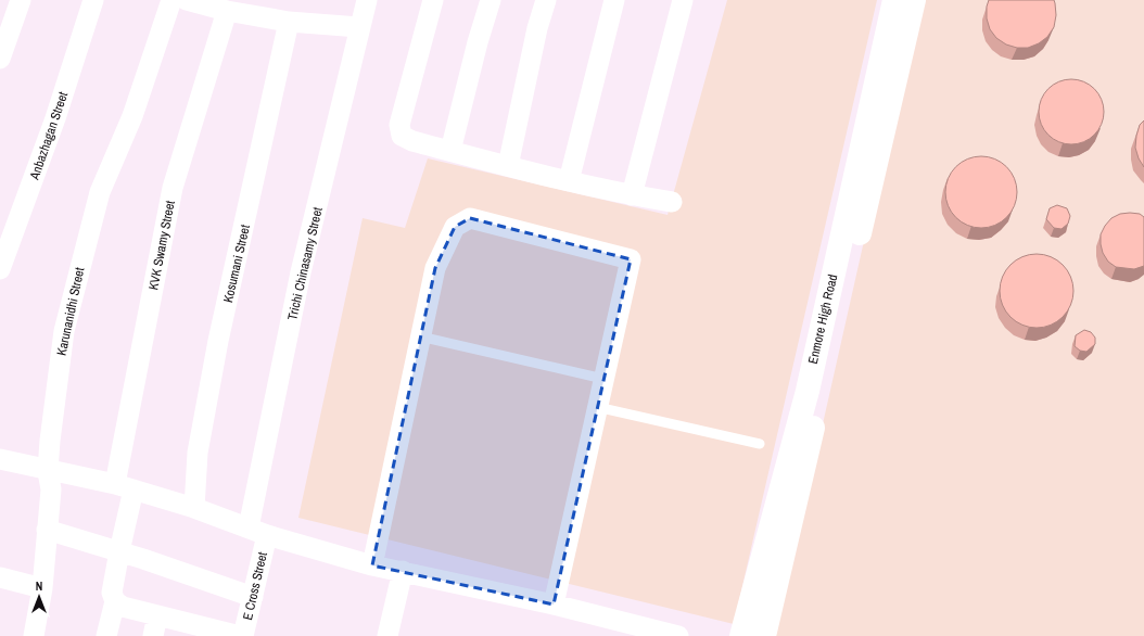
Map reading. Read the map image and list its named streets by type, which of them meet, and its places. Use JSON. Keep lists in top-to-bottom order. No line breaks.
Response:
{"streets":{"main road":["Enmore High Road"],"street":["Anbazhagan Street","KVK Swamy Street","Kosumani Street","Trichi Chinasamy Street","Karunanidhi Street","E Cross Street"]},"crossings":[["Trichi Chinasamy Street","E Cross Street"]],"north":"top"}
